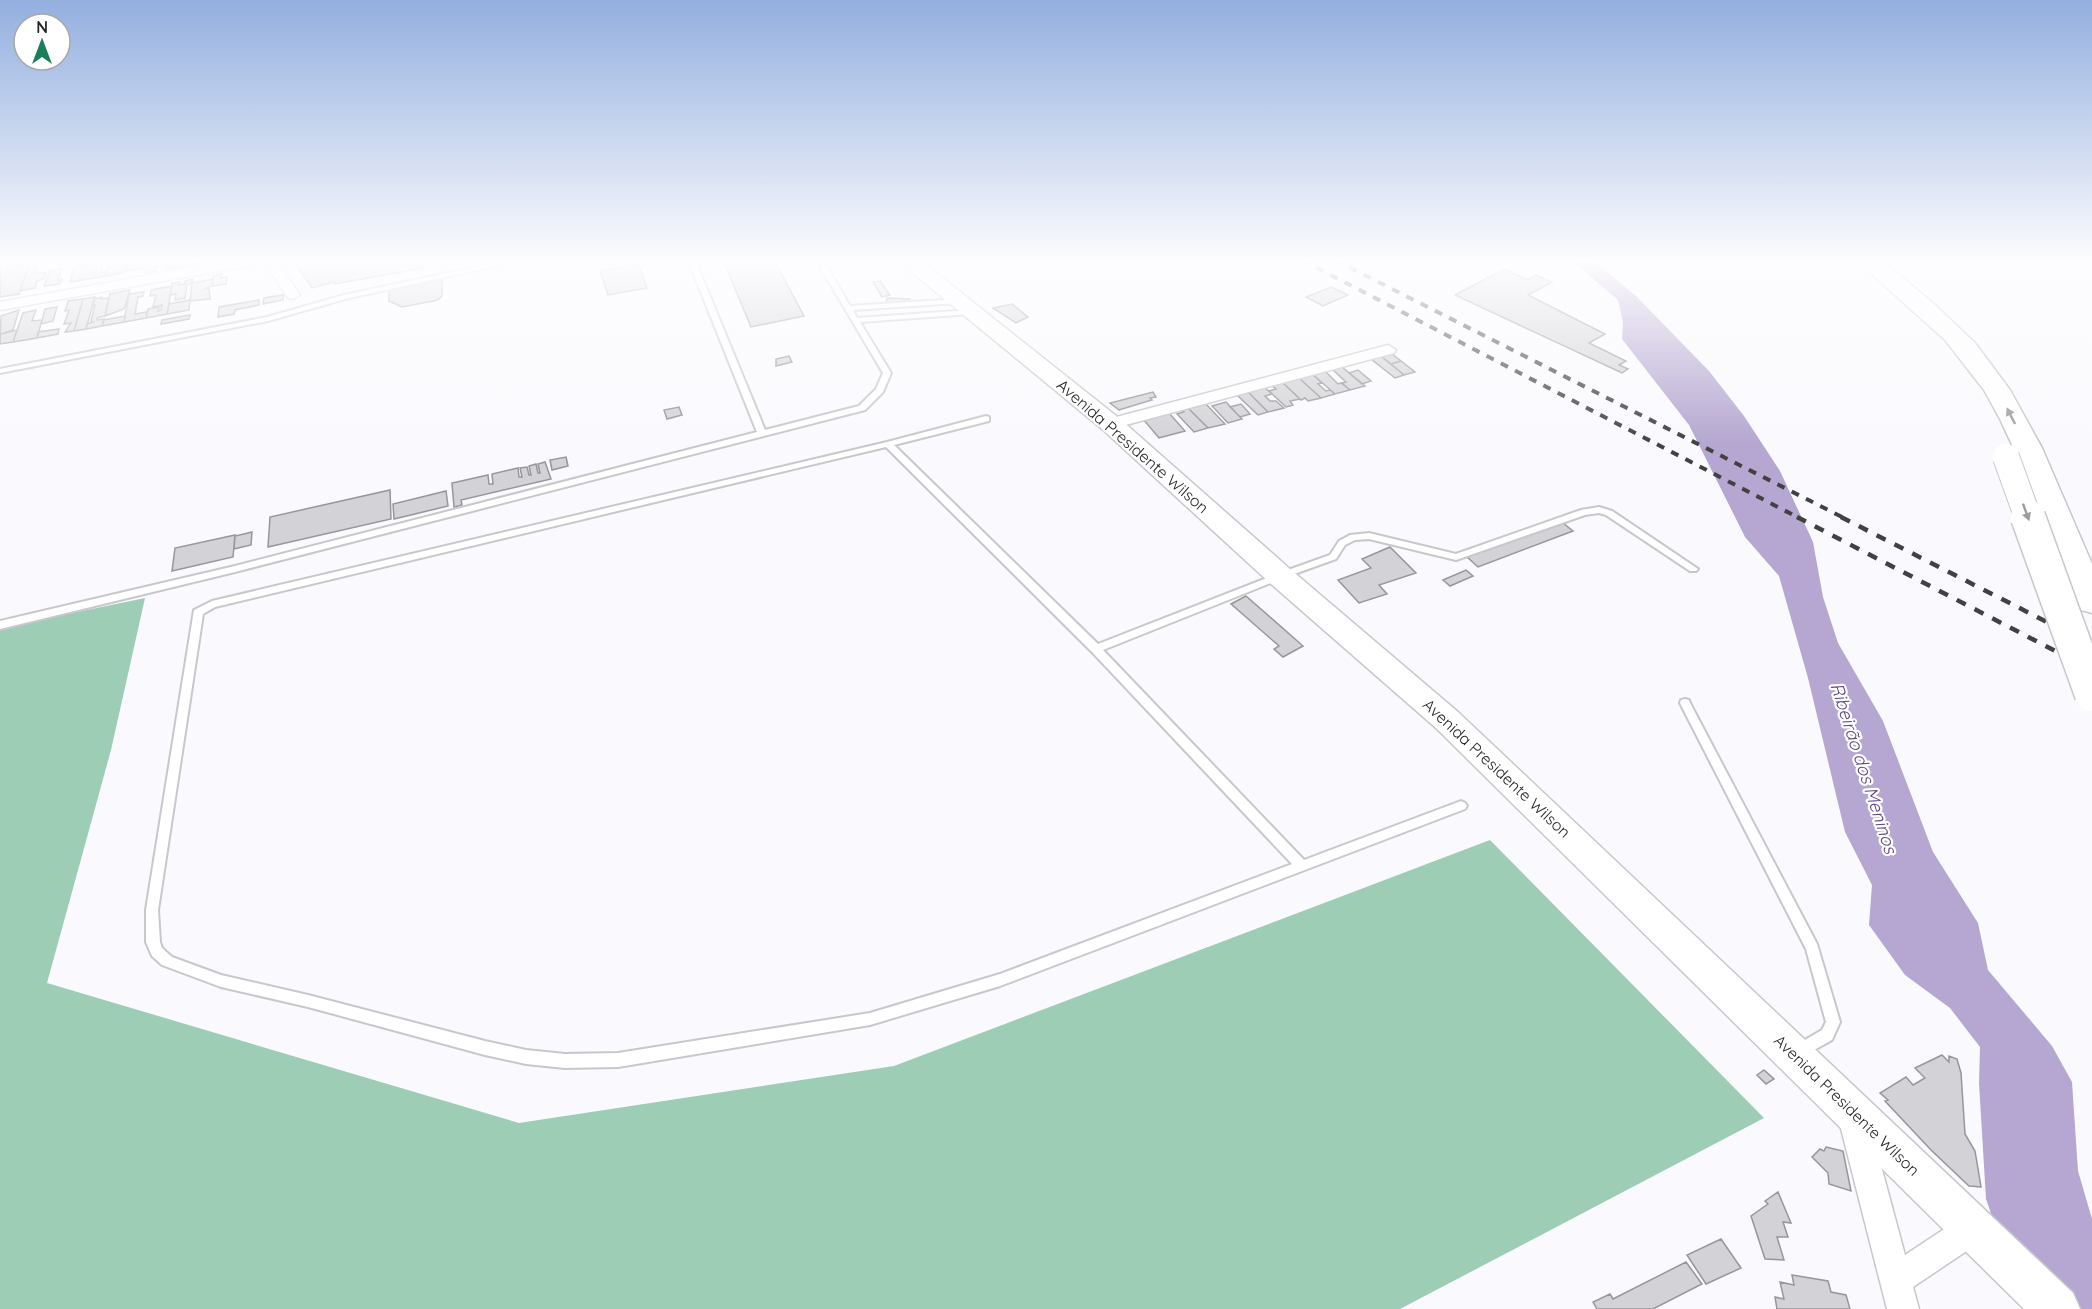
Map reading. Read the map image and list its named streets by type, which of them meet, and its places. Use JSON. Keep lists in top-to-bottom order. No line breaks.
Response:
{"streets":{"main road":["Avenida Presidente Wilson"]},"water":["Ribeirão dos Meninos"],"north":"top"}
